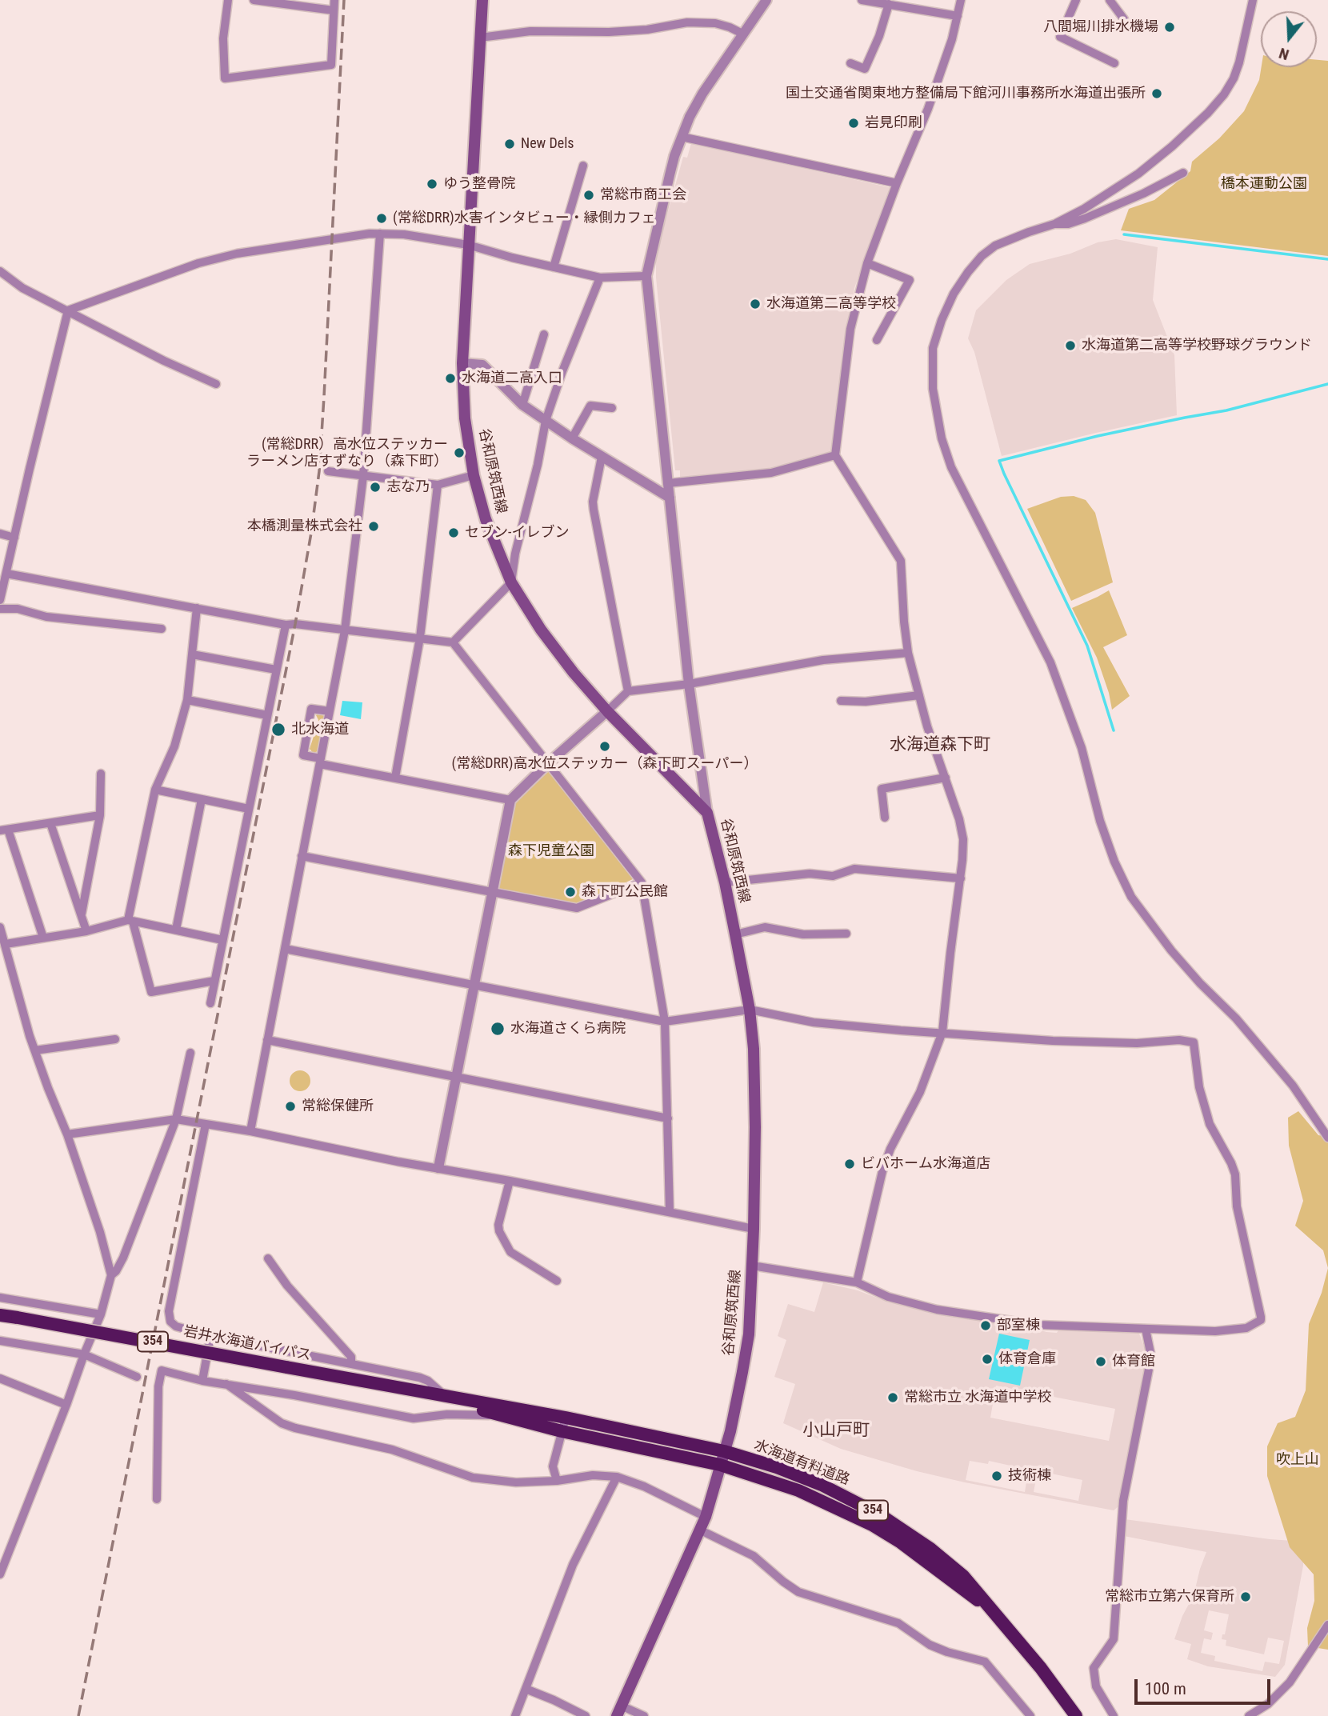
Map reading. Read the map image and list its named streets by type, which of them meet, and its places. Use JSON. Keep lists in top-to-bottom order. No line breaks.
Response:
{"streets":{"highway":["354","岩井水海道バイパス","水海道有料道路"],"main road":["谷和原筑西線"]},"crossings":[["谷和原筑西線","岩井水海道バイパス"],["谷和原筑西線","水海道有料道路"],["岩井水海道バイパス","水海道有料道路"]],"districts":["水海道森下町","小山戸町"],"parks":["橋本運動公園","森下児童公園","吹上山"],"places":["八間堀川排水機場","国土交通省関東地方整備局下館河川事務所水海道出張所","岩見印刷","New Dels","ゆう整骨院","常総市商工会","(常総DRR)水害インタビュー・縁側カフェ","水海道第二高等学校","水海道第二高等学校野球グラウンド","水海道二高入口","(常総DRR）高水位ステッカー ラーメン店すずなり（森下町）","志な乃","本橋測量株式会社","セブン-イレブン","北水海道","(常総DRR)高水位ステッカー（森下町スーパー）","森下町公民館","水海道さくら病院","常総保健所","ビバホーム水海道店","部室棟","体育倉庫","体育館","常総市立 水海道中学校","技術棟","常総市立第六保育所"],"scale_bar":"100 m","north":"bottom"}
